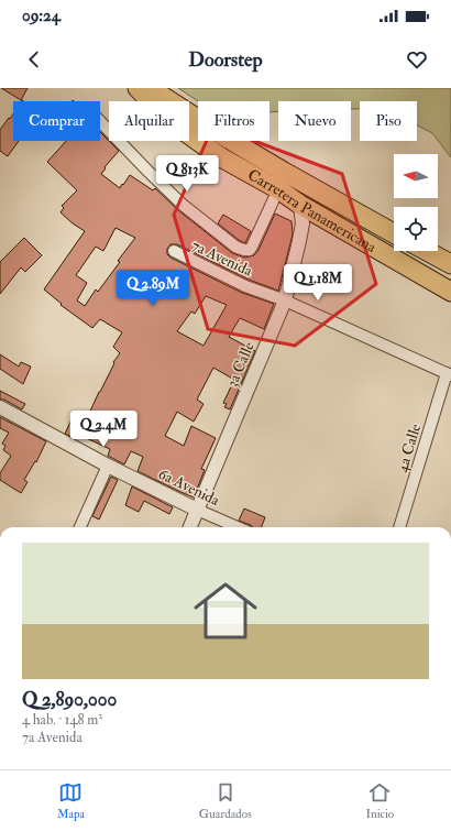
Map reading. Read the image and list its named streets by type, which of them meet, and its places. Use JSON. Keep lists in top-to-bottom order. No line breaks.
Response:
{"streets":{"highway":["Carretera Panamericana"],"street":["7a Avenida","3a Calle","4a Calle","6a Avenida"]},"crossings":[["Carretera Panamericana","3a Calle"],["7a Avenida","3a Calle"],["7a Avenida","4a Calle"],["3a Calle","6a Avenida"]],"north":"left","page":{"status":"09:24","header":"Doorstep","chip":["Comprar","Alquilar","Filtros","Nuevo","Piso"],"price":["Q 813K","Q 1.18M","Q 2.89M","Q 2.4M"],"list":[{"name":"Q 2,890,000","note":"4 hab. · 148 m² · 7a Avenida"}],"tabs":["Mapa","Guardados","Inicio"]}}
